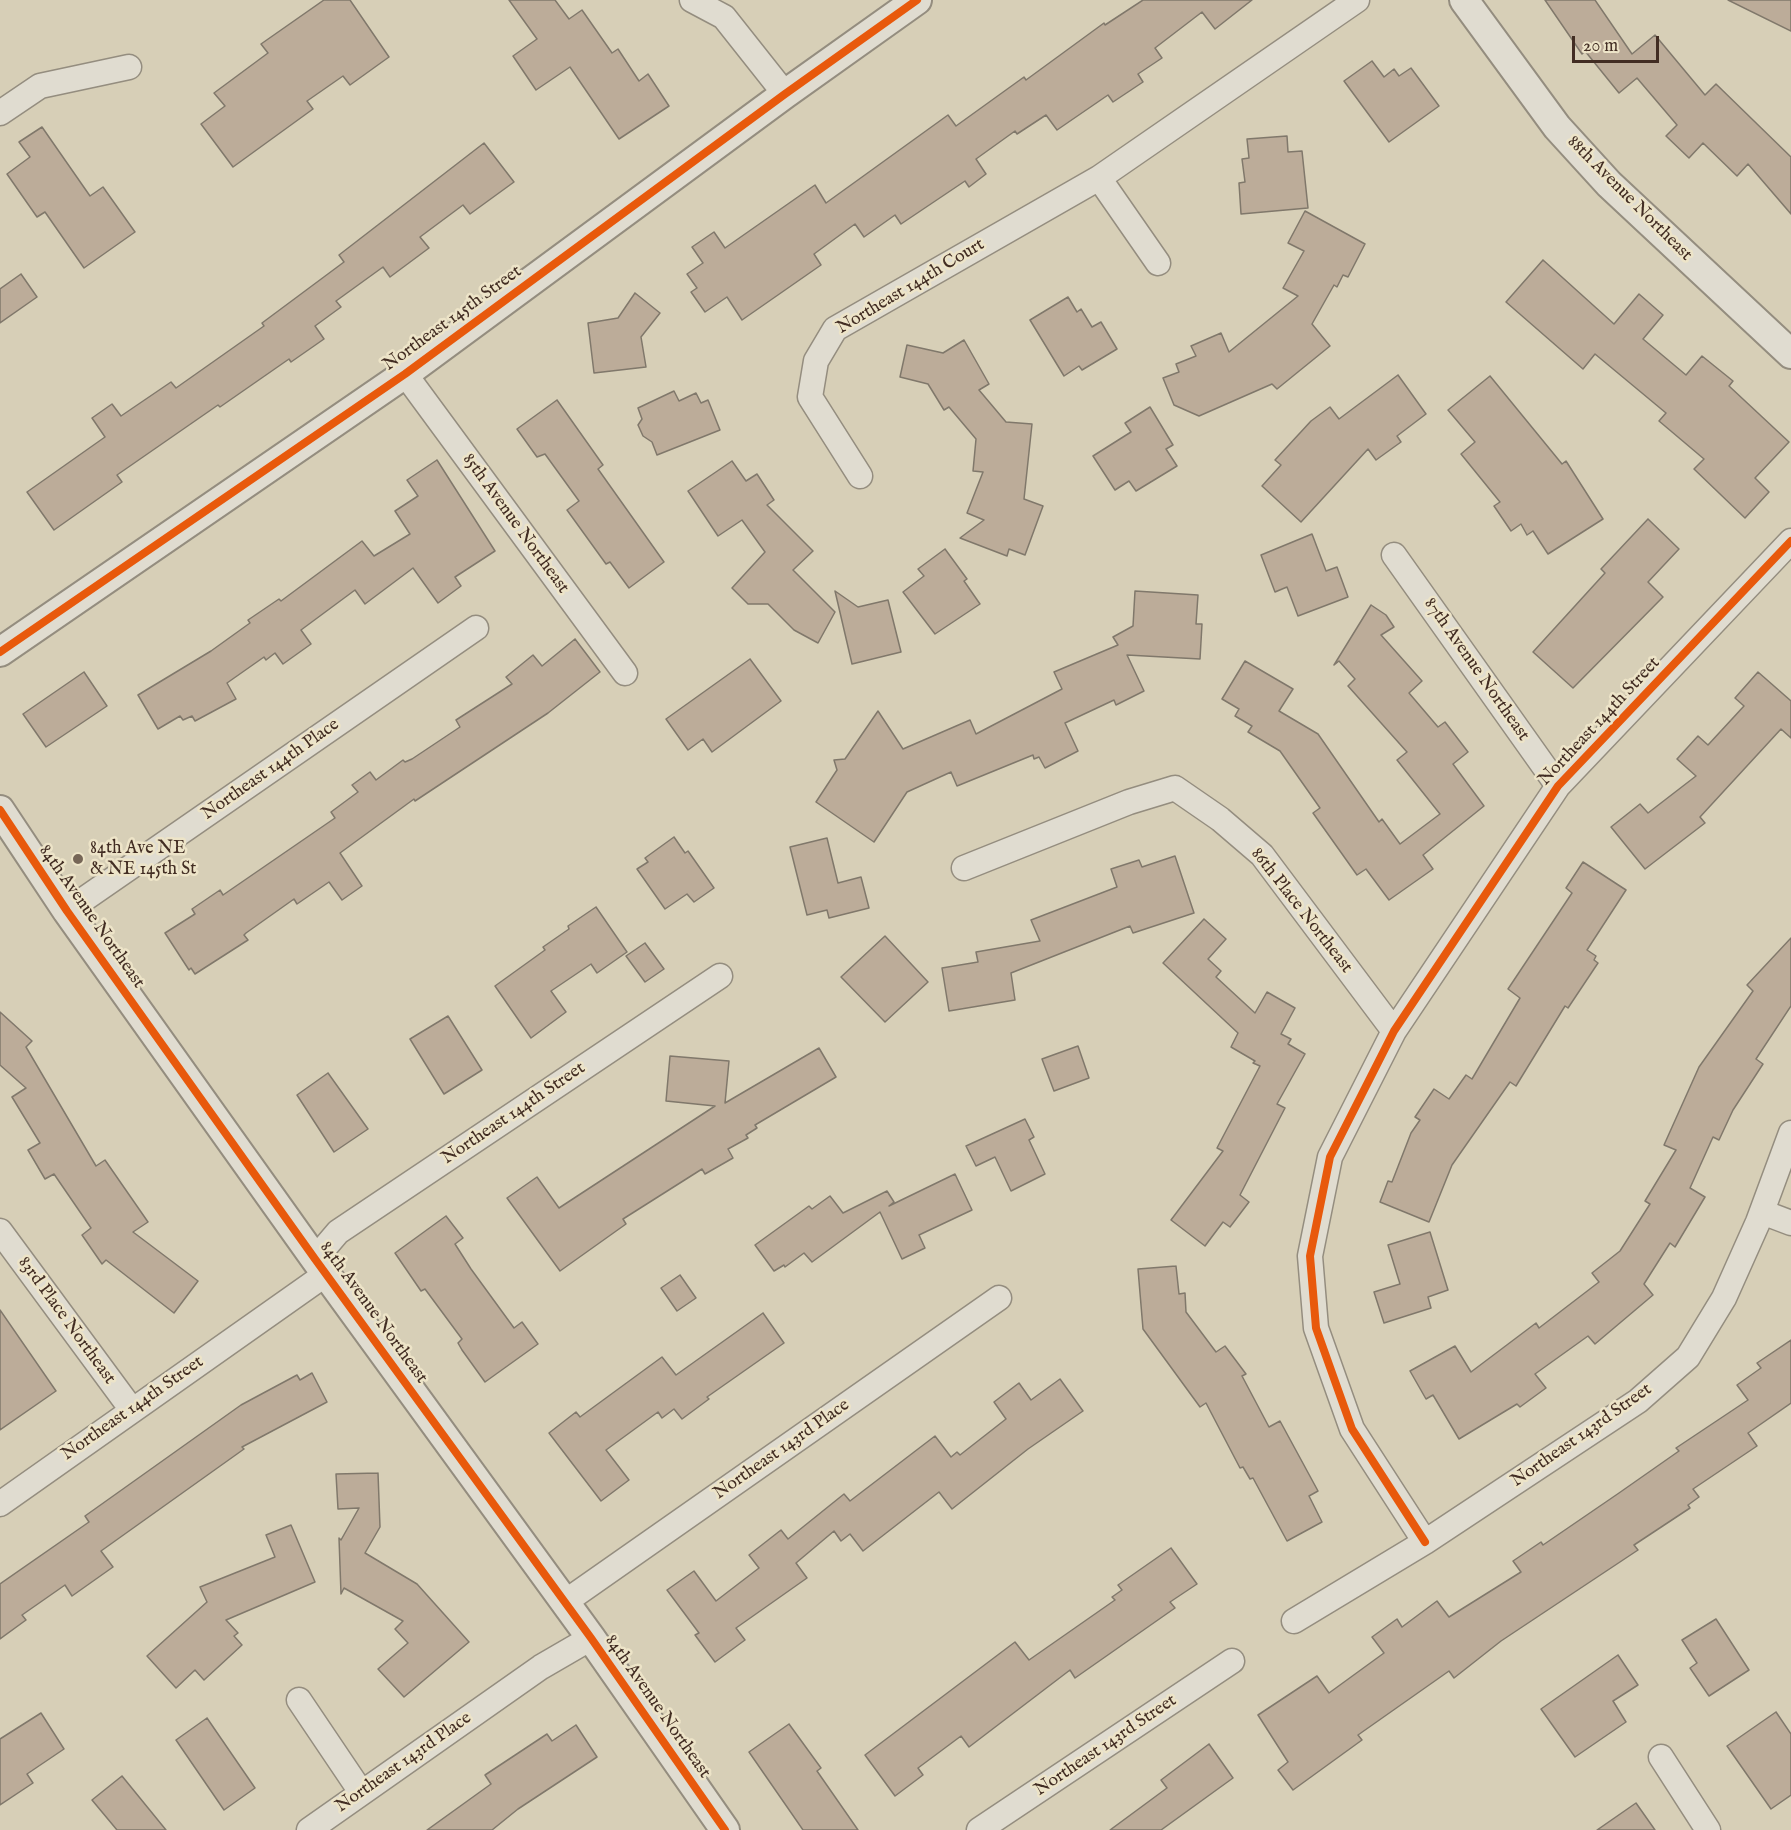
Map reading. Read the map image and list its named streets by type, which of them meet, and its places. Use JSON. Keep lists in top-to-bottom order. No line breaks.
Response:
{"streets":{"street":["88th Avenue Northeast","Northeast 144th Court","Northeast 145th Street","85th Avenue Northeast","87th Avenue Northeast","Northeast 144th Street","Northeast 144th Place","86th Place Northeast","84th Avenue Northeast","83rd Place Northeast","Northeast 143rd Street","Northeast 143rd Place"]},"crossings":[["Northeast 145th Street","85th Avenue Northeast"],["87th Avenue Northeast","Northeast 144th Street"],["Northeast 144th Street","86th Place Northeast"],["Northeast 144th Street","84th Avenue Northeast"],["Northeast 144th Street","83rd Place Northeast"],["Northeast 144th Street","Northeast 143rd Street"],["Northeast 144th Place","84th Avenue Northeast"],["84th Avenue Northeast","Northeast 143rd Place"]],"places":["84th Ave NE & NE 145th St"],"scale_bar":"20 m"}
